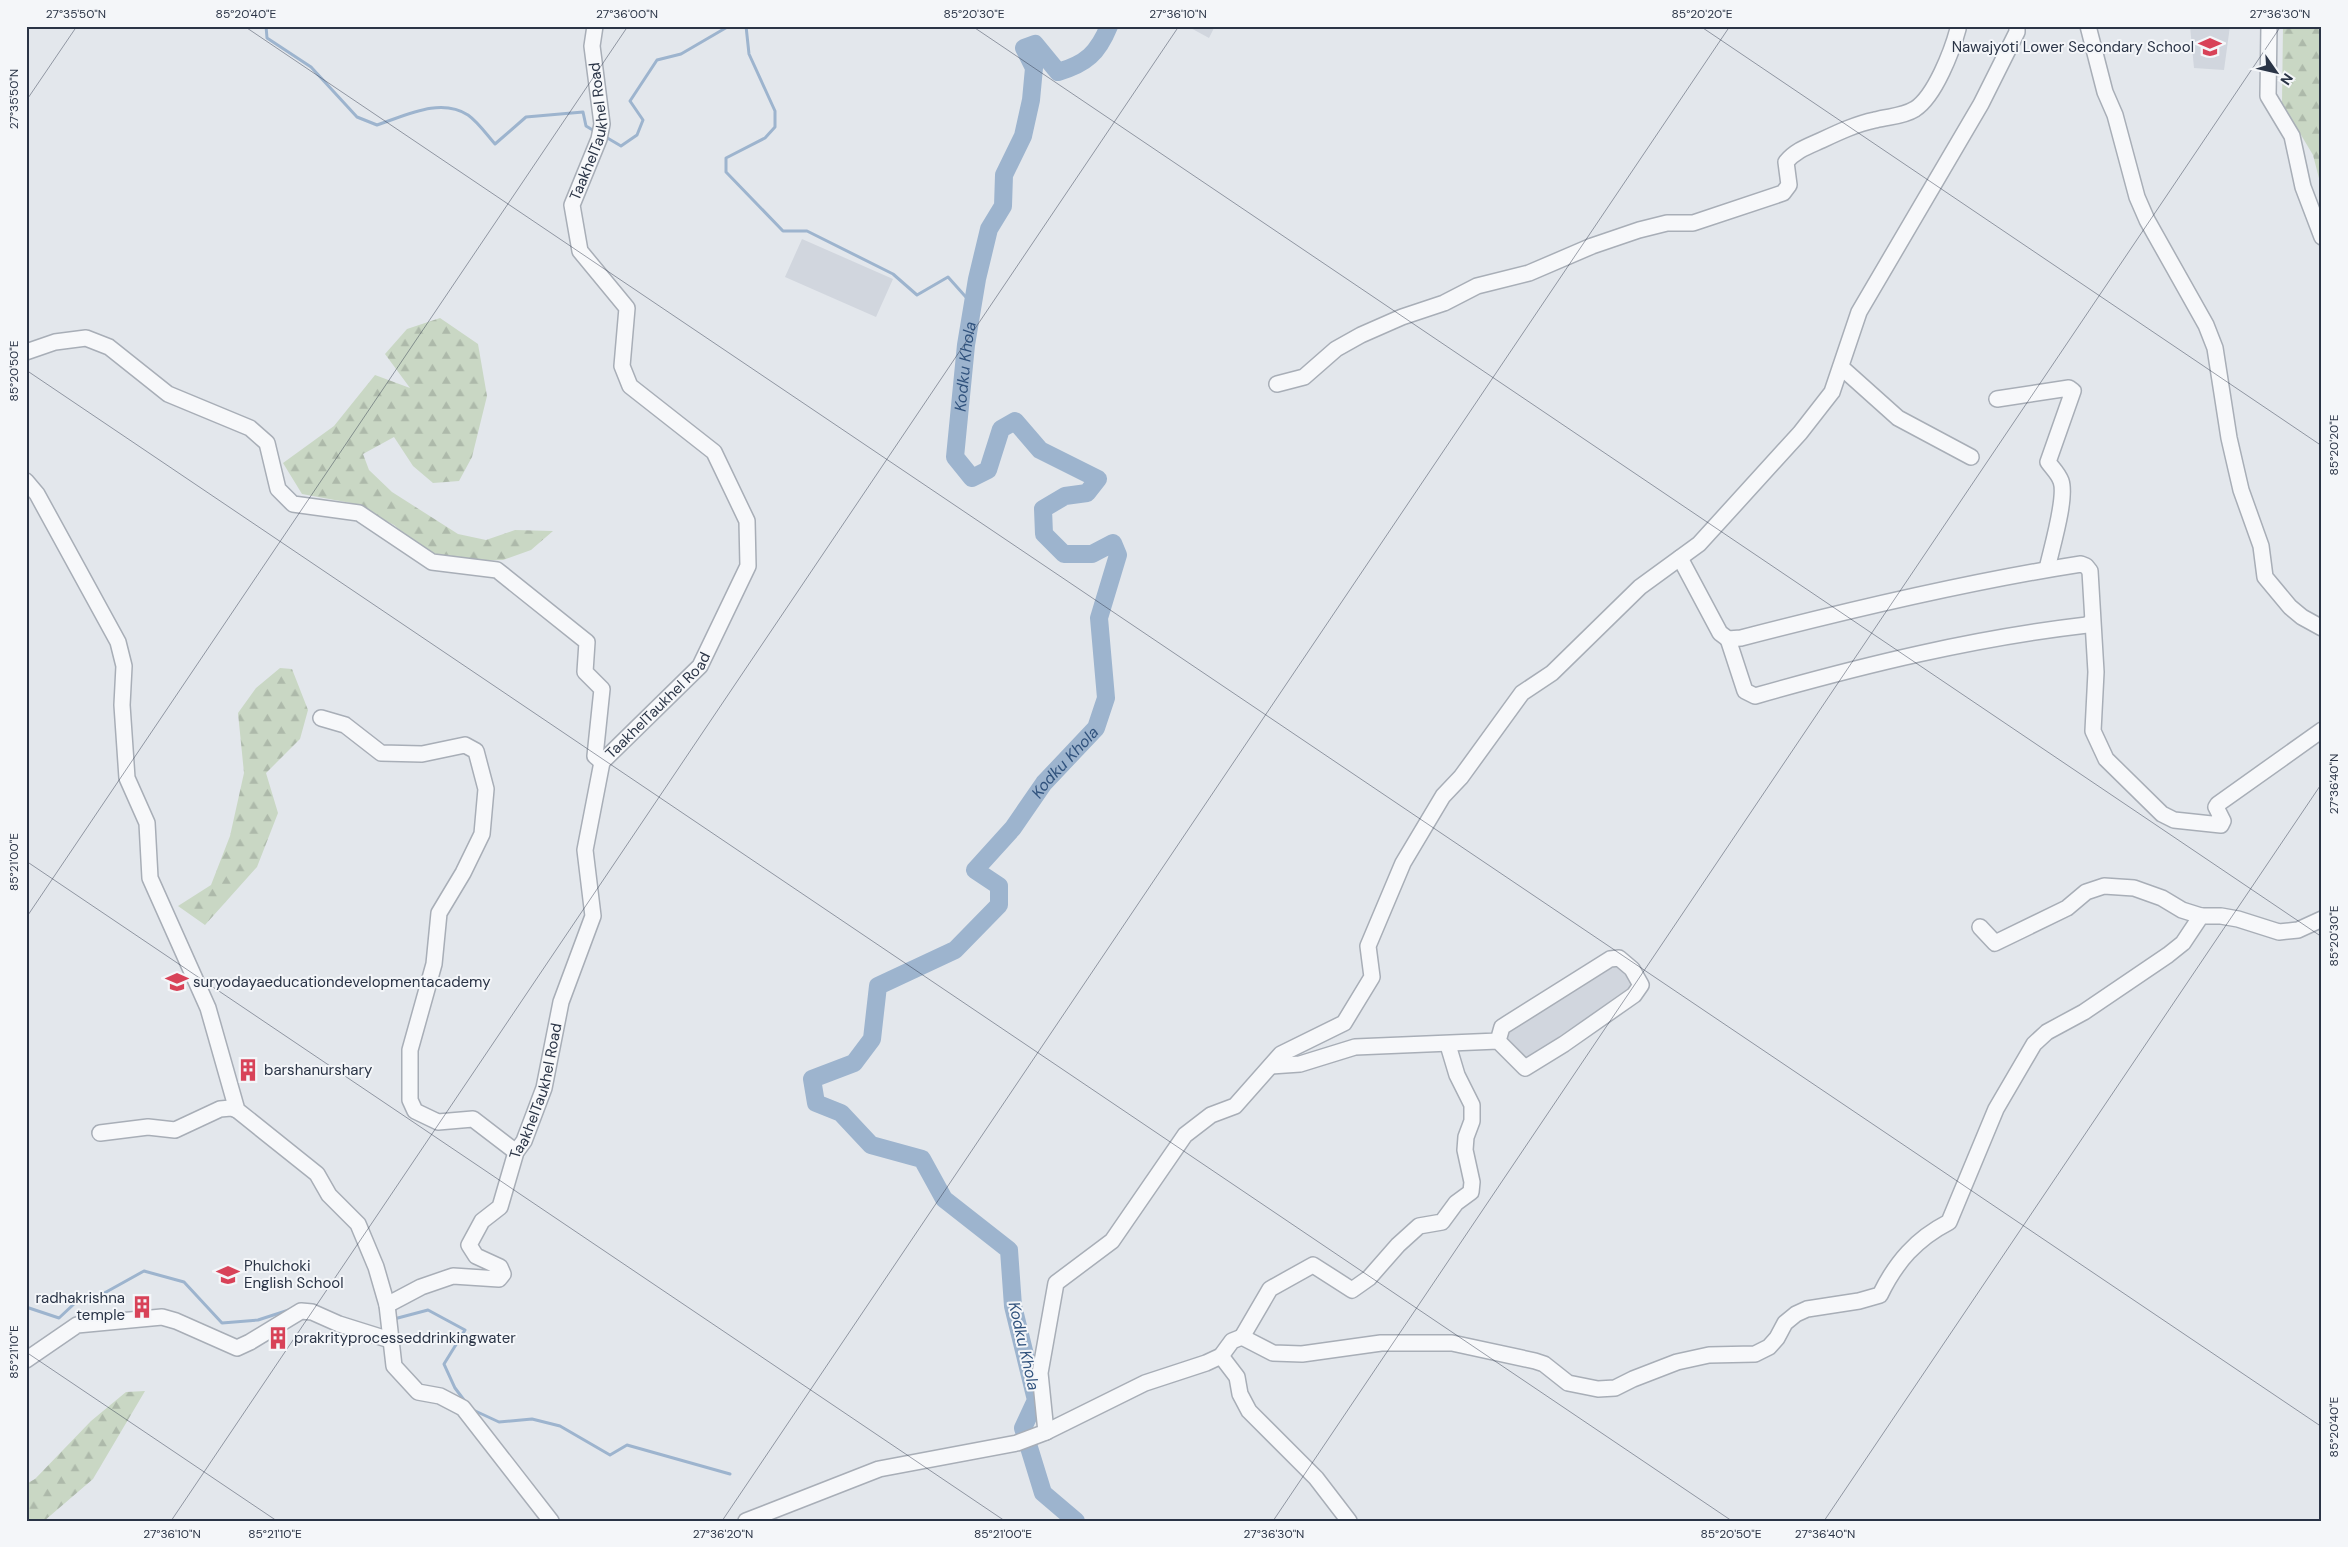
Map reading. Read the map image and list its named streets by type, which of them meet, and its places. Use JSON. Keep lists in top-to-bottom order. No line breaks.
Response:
{"streets":{"street":["TaakhelTaukhel Road"]},"water":["Kodku Khola"],"places":{"school or university":["Nawajyoti Lower Secondary School","suryodayaeducationdevelopmentacademy","Phulchoki English School"],"building":["barshanurshary","radhakrishna temple","prakrityprocesseddrinkingwater"]},"north":"bottom right","coordinates":["27°35'50\"N","85°20'40\"E","27°36'00\"N","85°20'30\"E","27°36'10\"N","85°20'20\"E","27°36'30\"N","85°20'50\"E","27°36'40\"N","85°21'00\"E","85°21'10\"E","27°36'20\"N"]}
